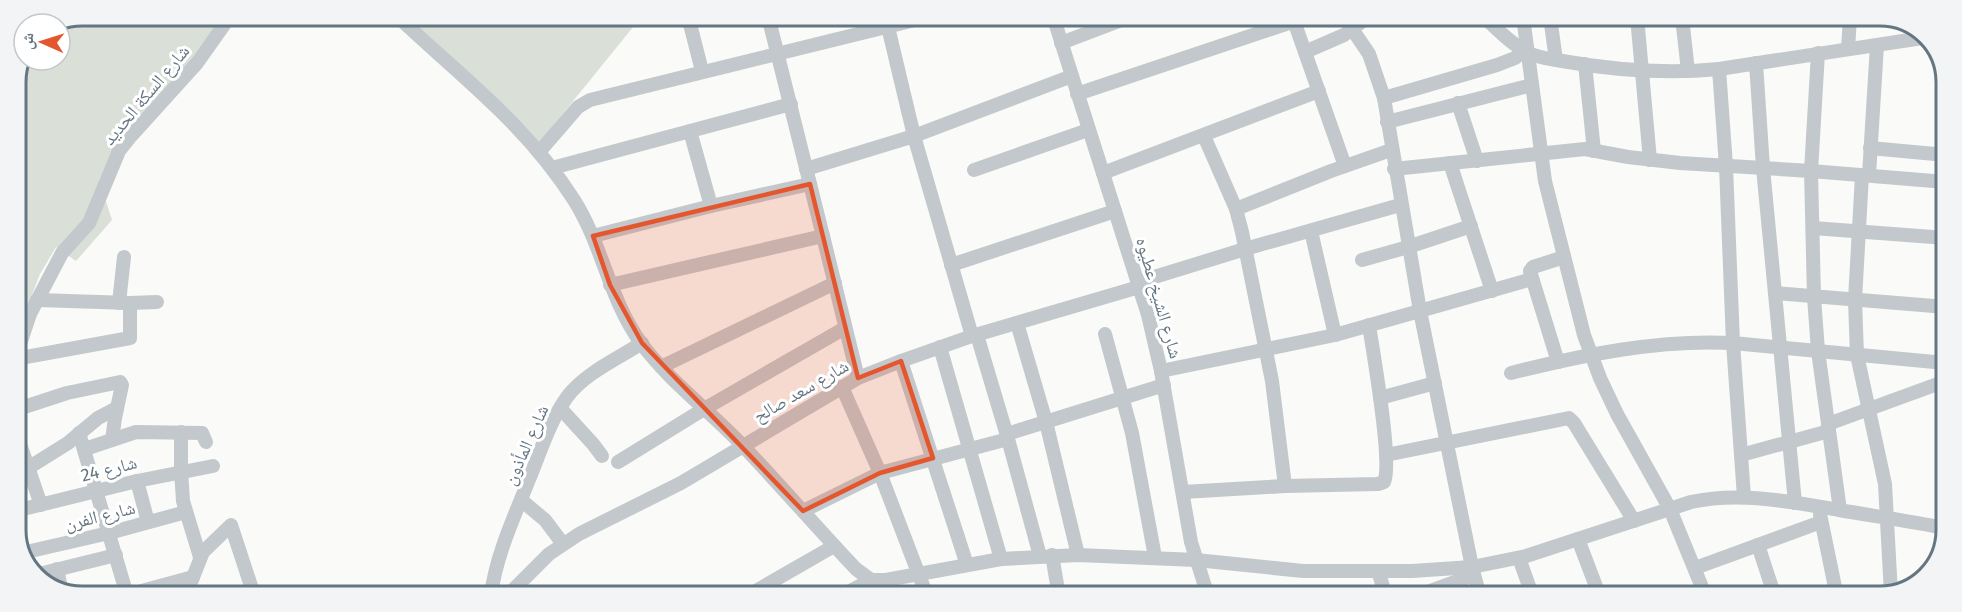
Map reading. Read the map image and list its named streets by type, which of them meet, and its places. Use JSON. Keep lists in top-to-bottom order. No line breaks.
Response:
{"streets":{"street":["شارع السكة الحديد","شارع الشيخ عطيوه","شارع سعد صالح","شارع المأذون","شارع 24","شارع الفرن"]},"crossings":[["شارع الشيخ عطيوه","شارع سعد صالح"]],"north":"left"}
